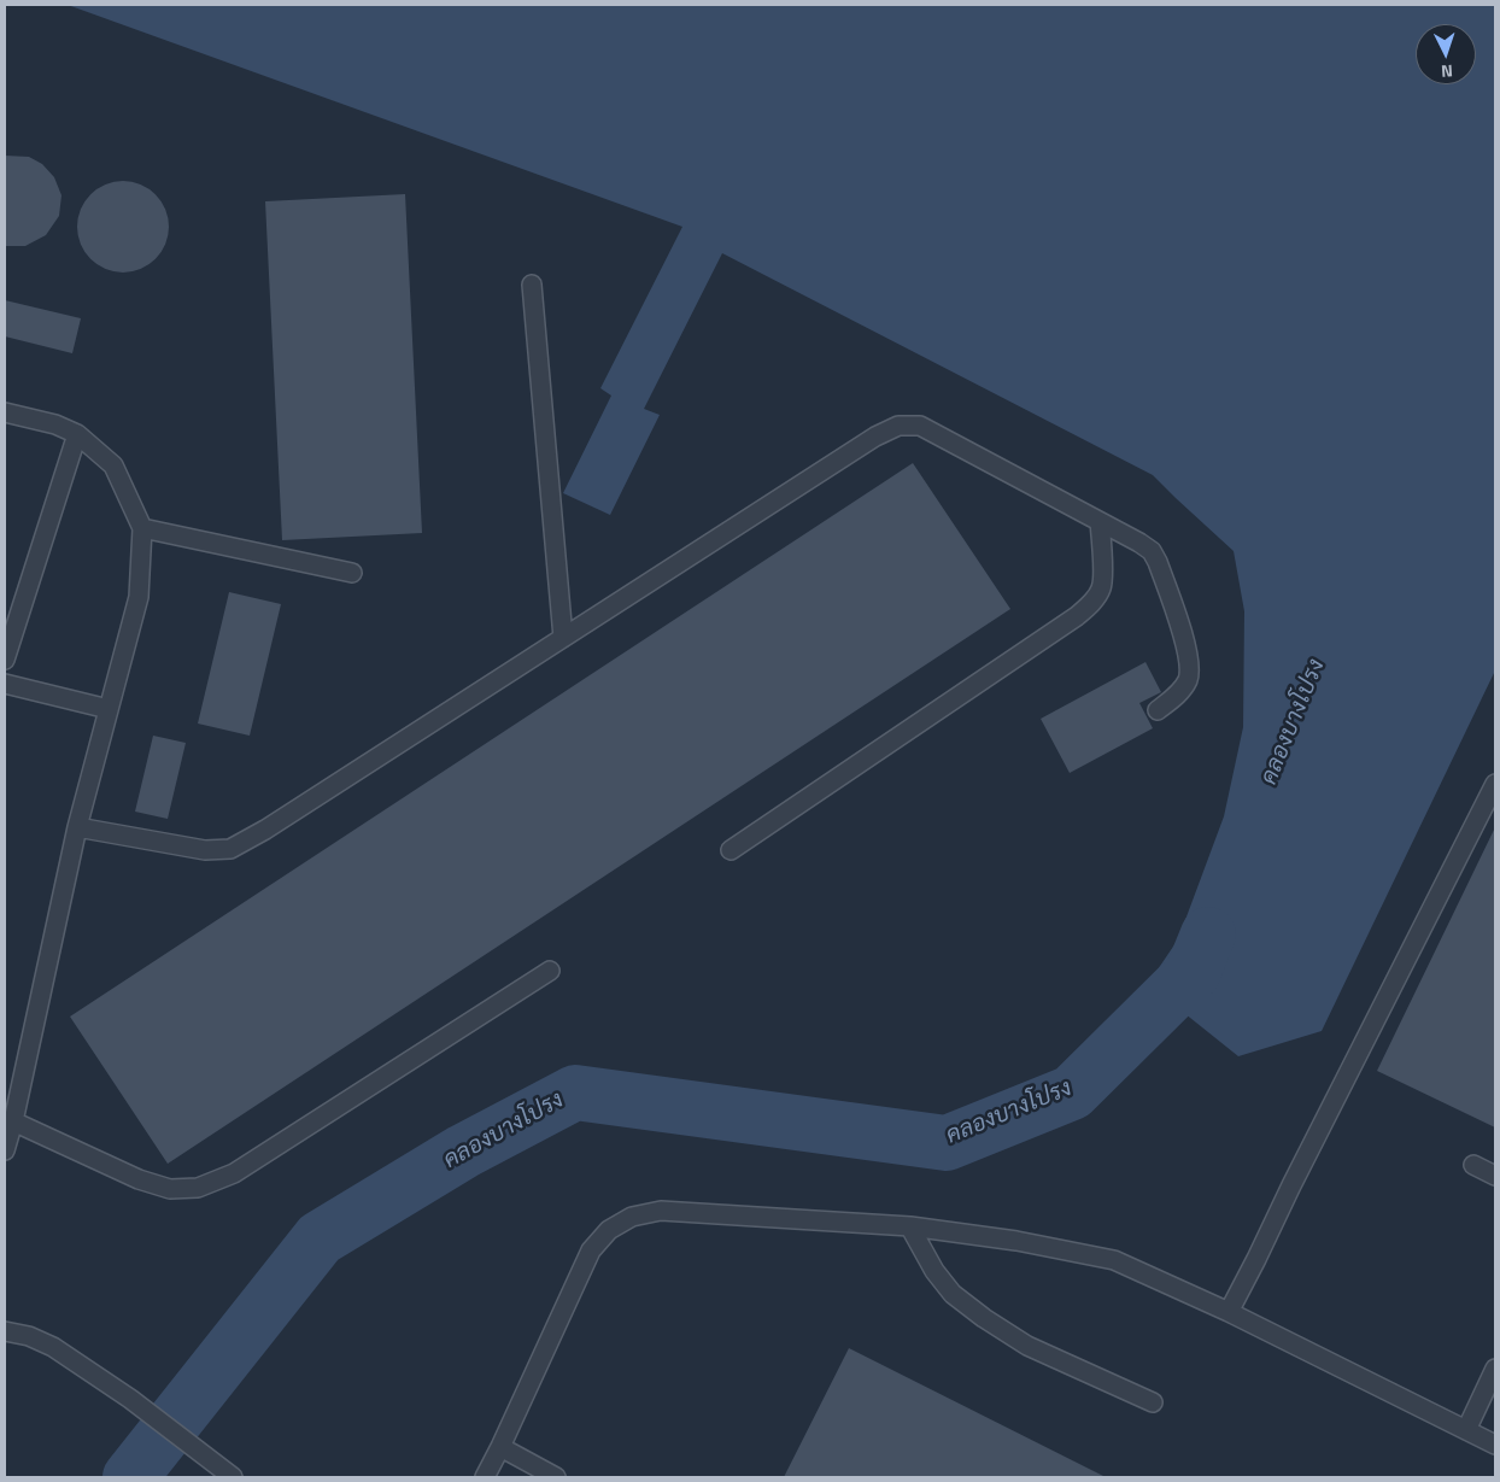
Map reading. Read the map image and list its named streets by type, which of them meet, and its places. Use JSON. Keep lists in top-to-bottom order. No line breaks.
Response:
{"water":["คลองบางโปรง"],"north":"bottom"}
